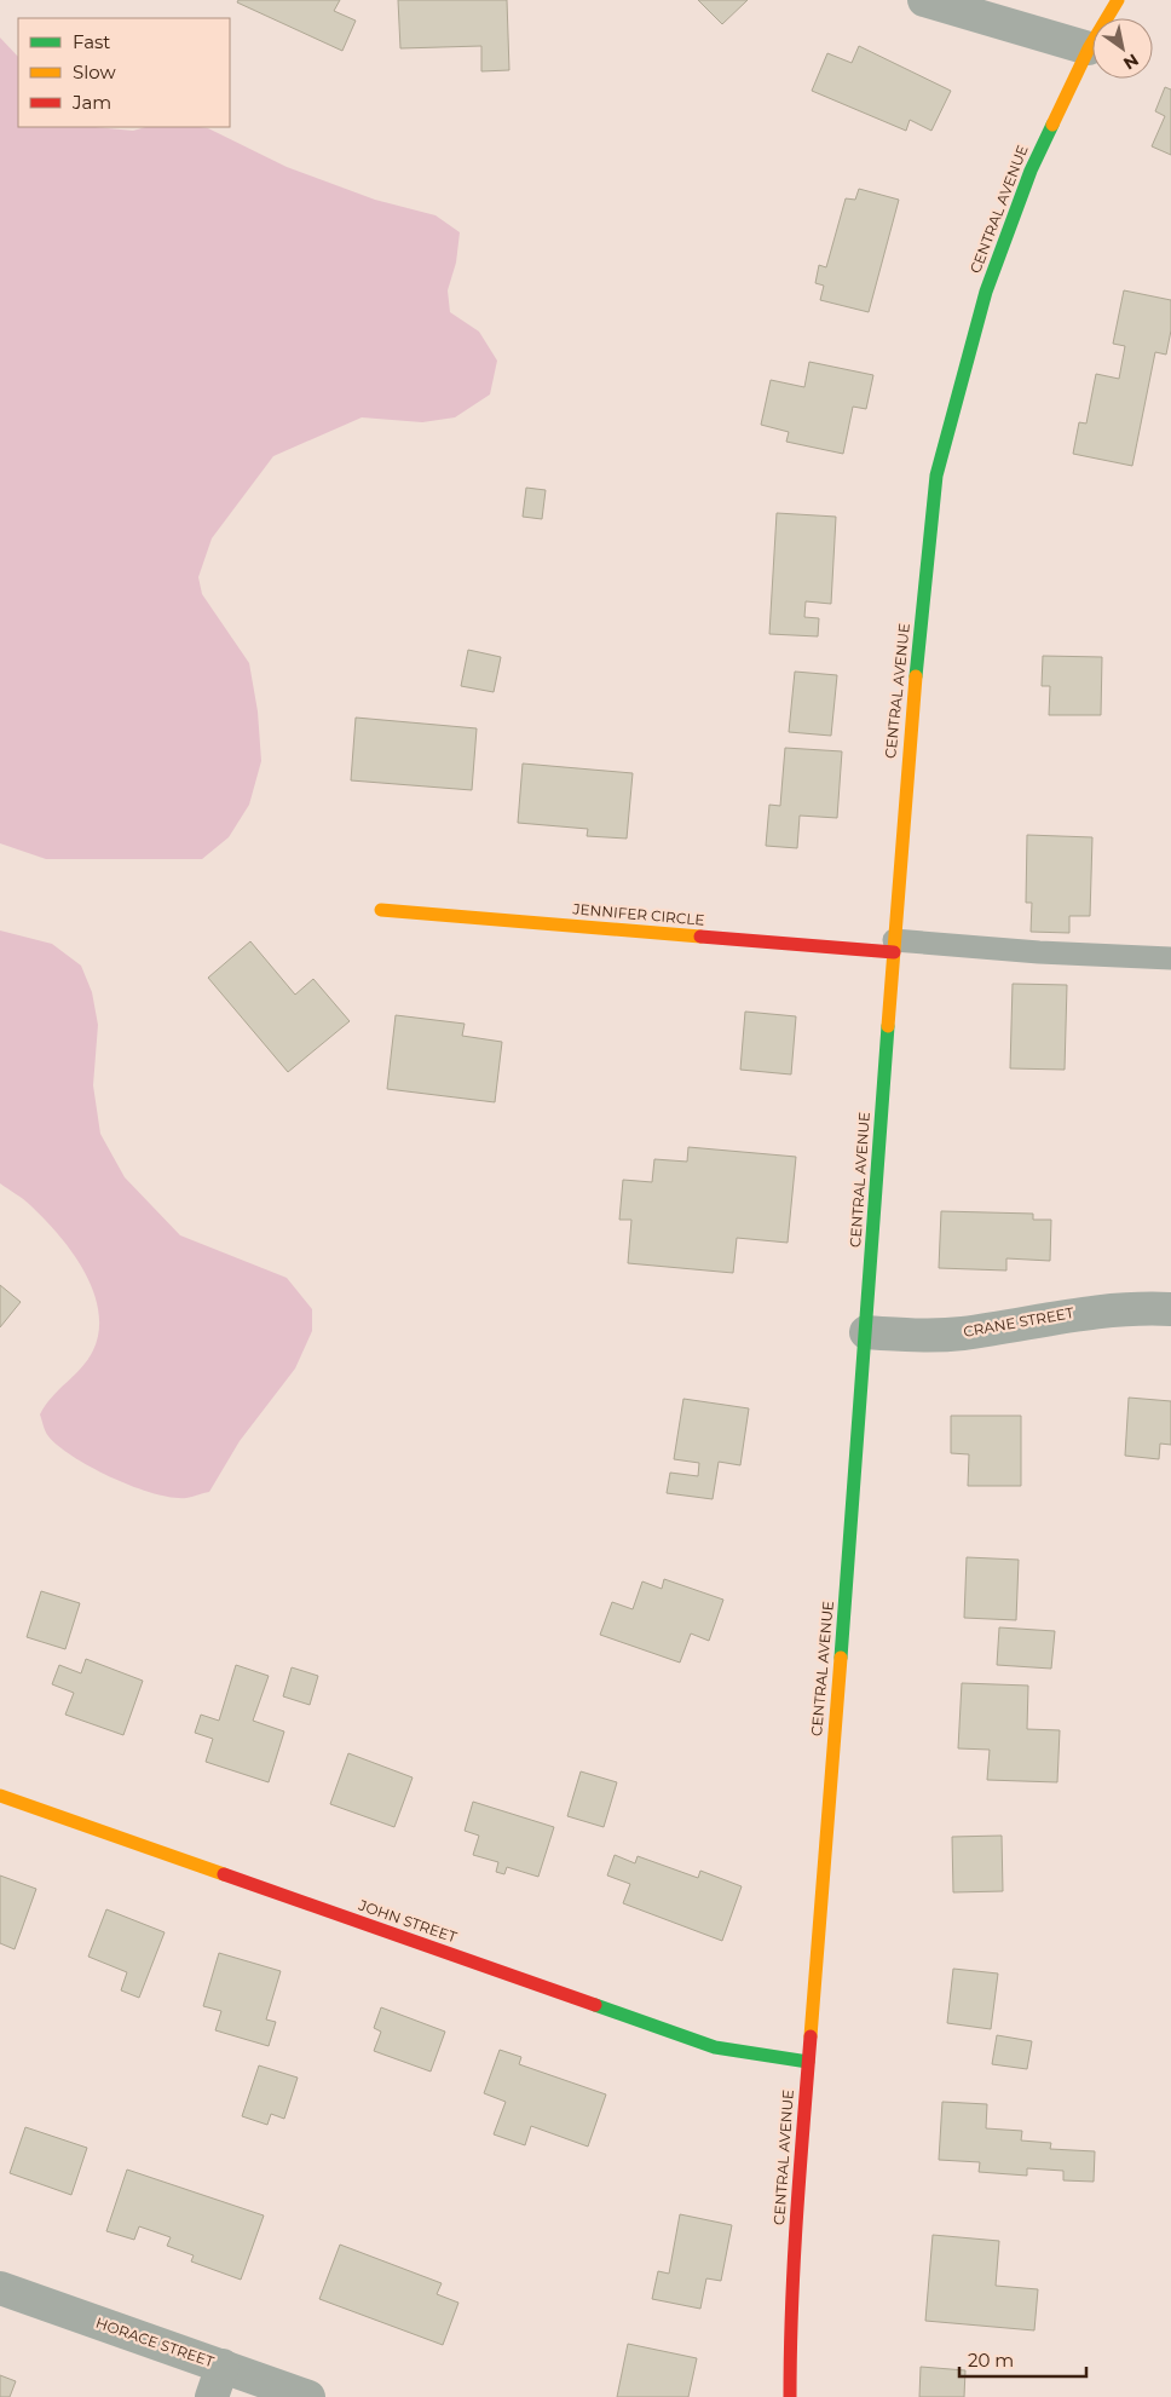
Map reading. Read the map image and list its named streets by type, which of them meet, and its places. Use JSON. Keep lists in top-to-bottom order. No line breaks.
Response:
{"streets":{"main road":["CENTRAL AVENUE","JENNIFER CIRCLE","JOHN STREET"],"street":["CRANE STREET","HORACE STREET"]},"crossings":[["CENTRAL AVENUE","JENNIFER CIRCLE"],["CENTRAL AVENUE","CRANE STREET"],["CENTRAL AVENUE","JOHN STREET"]],"legend":["Fast","Slow","Jam"],"scale_bar":"20 m","north":"bottom right"}
